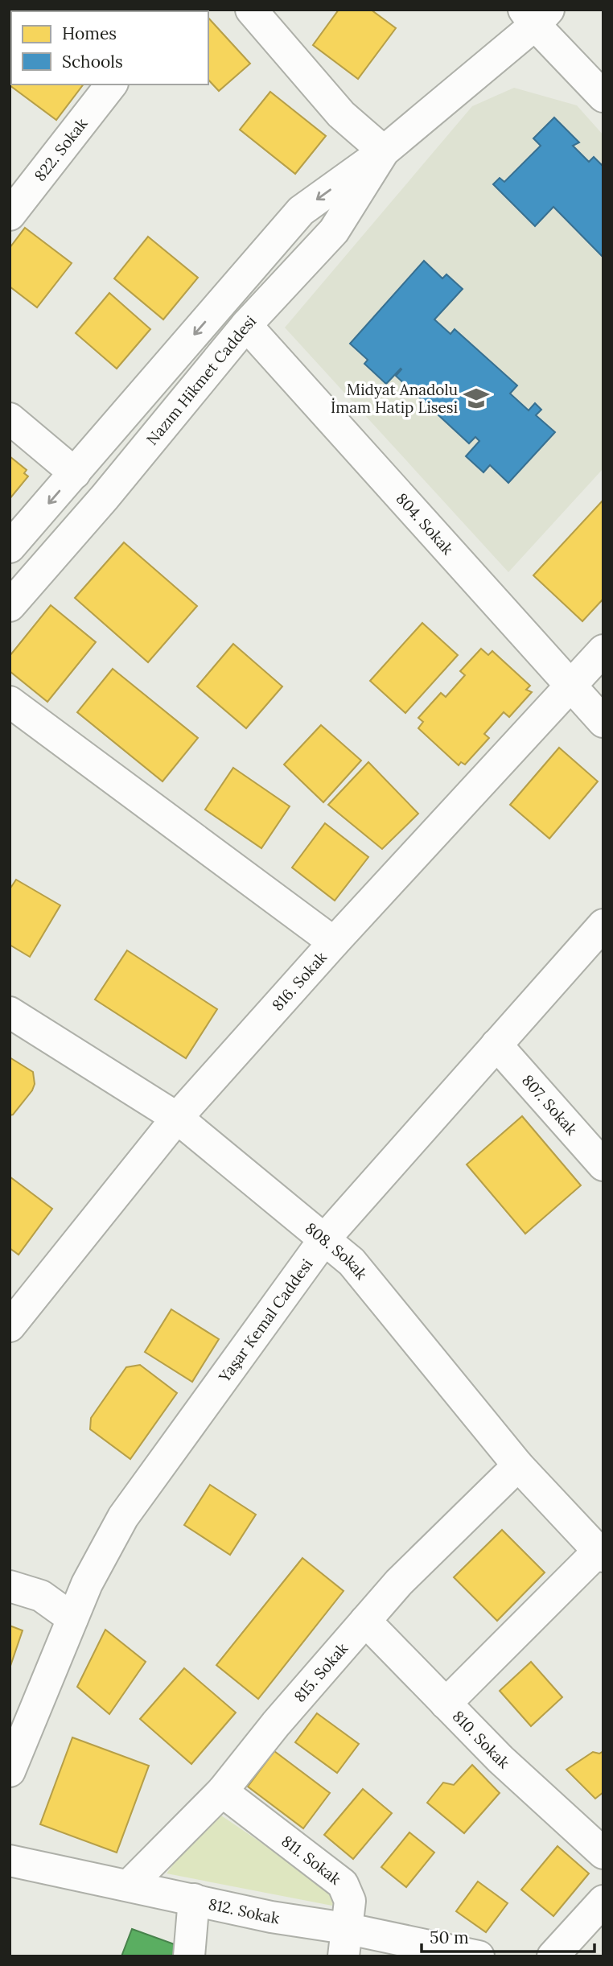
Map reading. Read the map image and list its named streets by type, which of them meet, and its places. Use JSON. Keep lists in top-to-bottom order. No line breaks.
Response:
{"streets":{"street":["822. Sokak","Nazım Hikmet Caddesi","804. Sokak","816. Sokak","807. Sokak","808. Sokak","Yaşar Kemal Caddesi","815. Sokak","810. Sokak","811. Sokak","812. Sokak"]},"crossings":[["Nazım Hikmet Caddesi","804. Sokak"],["804. Sokak","816. Sokak"],["816. Sokak","808. Sokak"],["807. Sokak","Yaşar Kemal Caddesi"],["808. Sokak","Yaşar Kemal Caddesi"],["808. Sokak","815. Sokak"],["815. Sokak","810. Sokak"],["815. Sokak","811. Sokak"],["815. Sokak","812. Sokak"],["811. Sokak","812. Sokak"]],"places":{"school or university":["Midyat Anadolu İmam Hatip Lisesi"]},"legend":["Homes","Schools"],"scale_bar":"50 m"}
